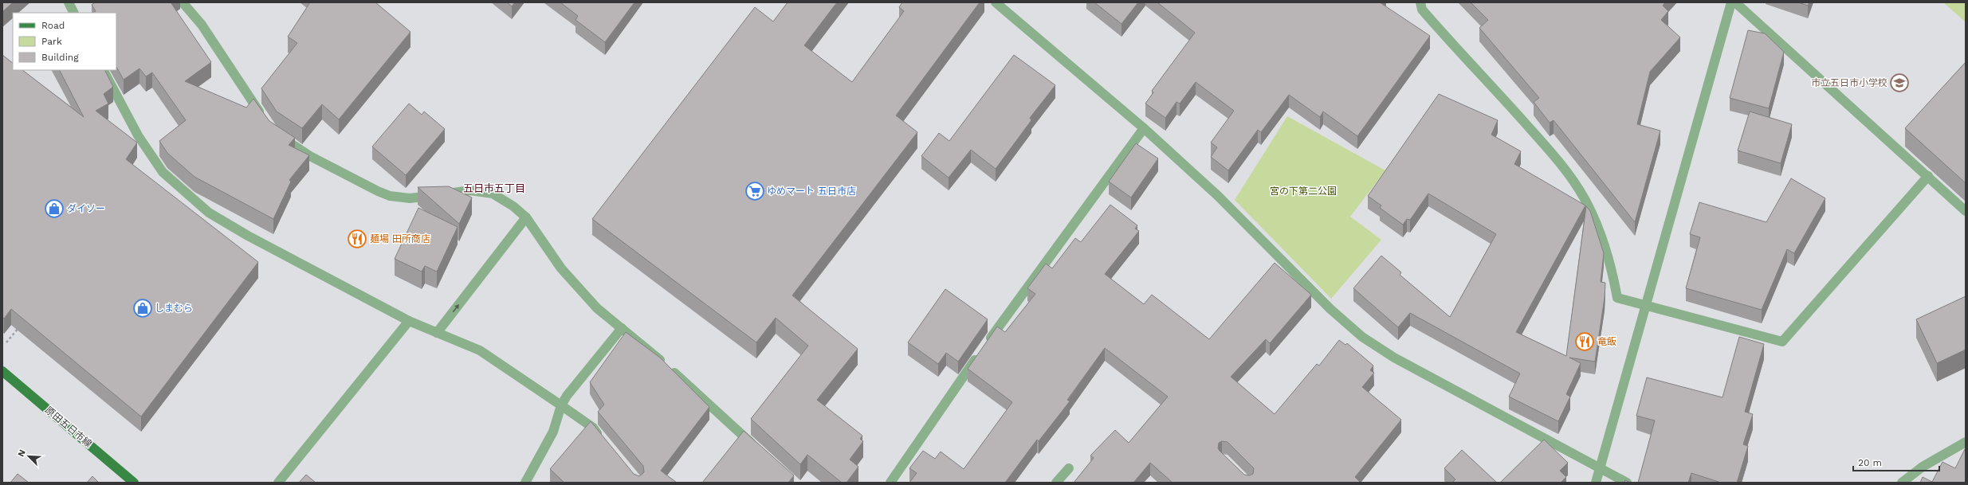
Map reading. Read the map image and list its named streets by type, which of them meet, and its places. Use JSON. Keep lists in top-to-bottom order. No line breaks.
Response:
{"streets":{"main road":["原田五日市線"]},"districts":["五日市五丁目"],"parks":["宮の下第二公園"],"places":{"school or university":["市立五日市小学校"],"supermarket":["ゆめマート 五日市店"],"shop":["ダイソー","しまむら"],"restaurant":["麺場 田所商店","竜飯"]},"legend":["Road","Park","Building"],"scale_bar":"20 m","north":"top left"}
